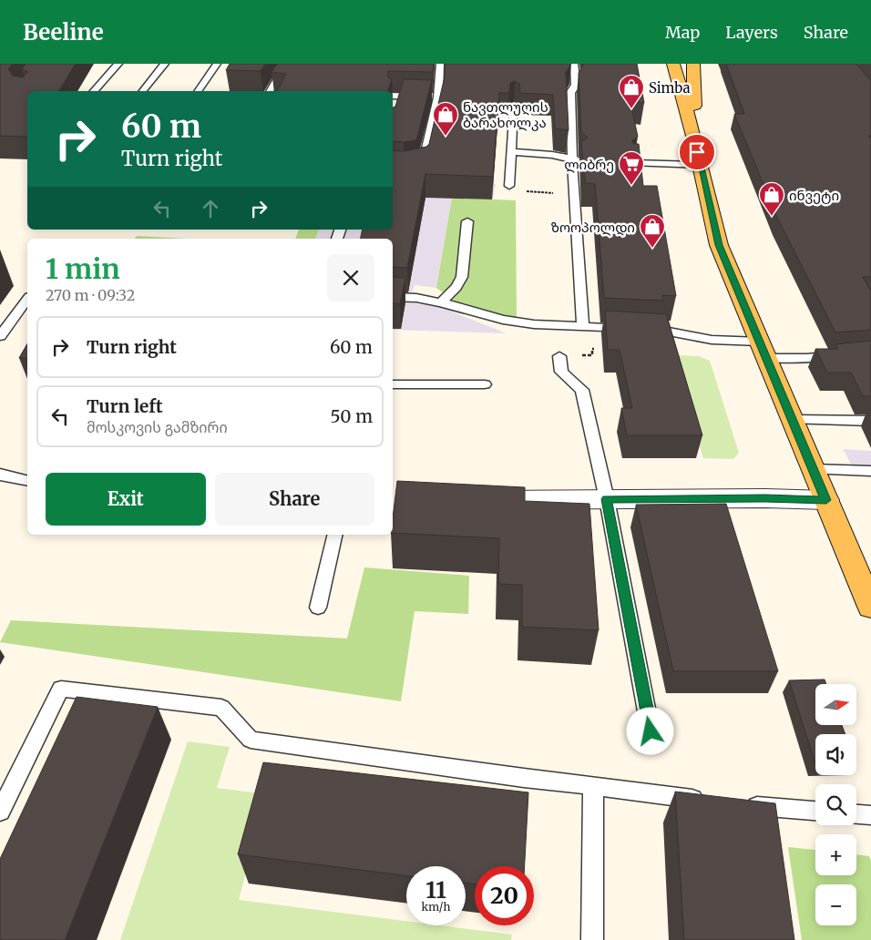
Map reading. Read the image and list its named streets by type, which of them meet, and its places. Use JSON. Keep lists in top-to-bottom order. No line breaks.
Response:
{"places":{"shop":["Simba","ნავთლუღის ბარახოლკა","ინვეტი","ზოოპოლდი"],"supermarket":["ლიბრე"]},"north":"right","page":{"header":"Beeline","nav":["Map","Layers","Share"],"turn":["60 m","Turn right"],"heading":["1 min","270 m · 09:32"],"list":[{"name":"Turn right","value":"60 m"},{"name":"Turn left","note":"მოსკოვის გამზირი","value":"50 m"}],"buttons":["Exit","Share"],"map_buttons":["+","−"],"speed":"11 km/h","limit":"20"}}
